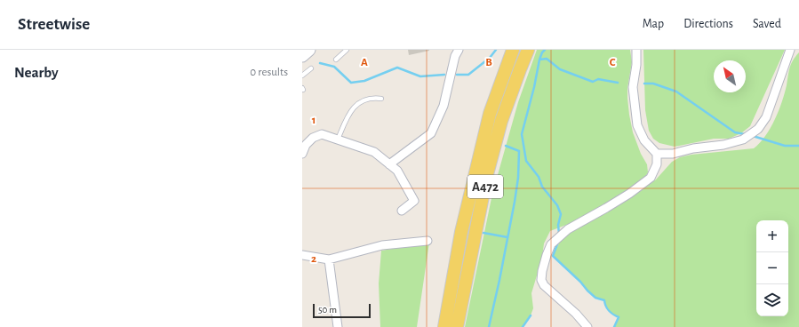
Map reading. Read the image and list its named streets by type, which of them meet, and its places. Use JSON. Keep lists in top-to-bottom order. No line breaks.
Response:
{"streets":{"main road":["A472"]},"scale_bar":"50 m","north":"top left","page":{"header":"Streetwise","nav":["Map","Directions","Saved"],"heading":["Nearby","0 results"],"map_buttons":["+","−"],"scale":"50 m"},"grid":{"columns":["A","B","C"],"rows":["1","2"]}}
